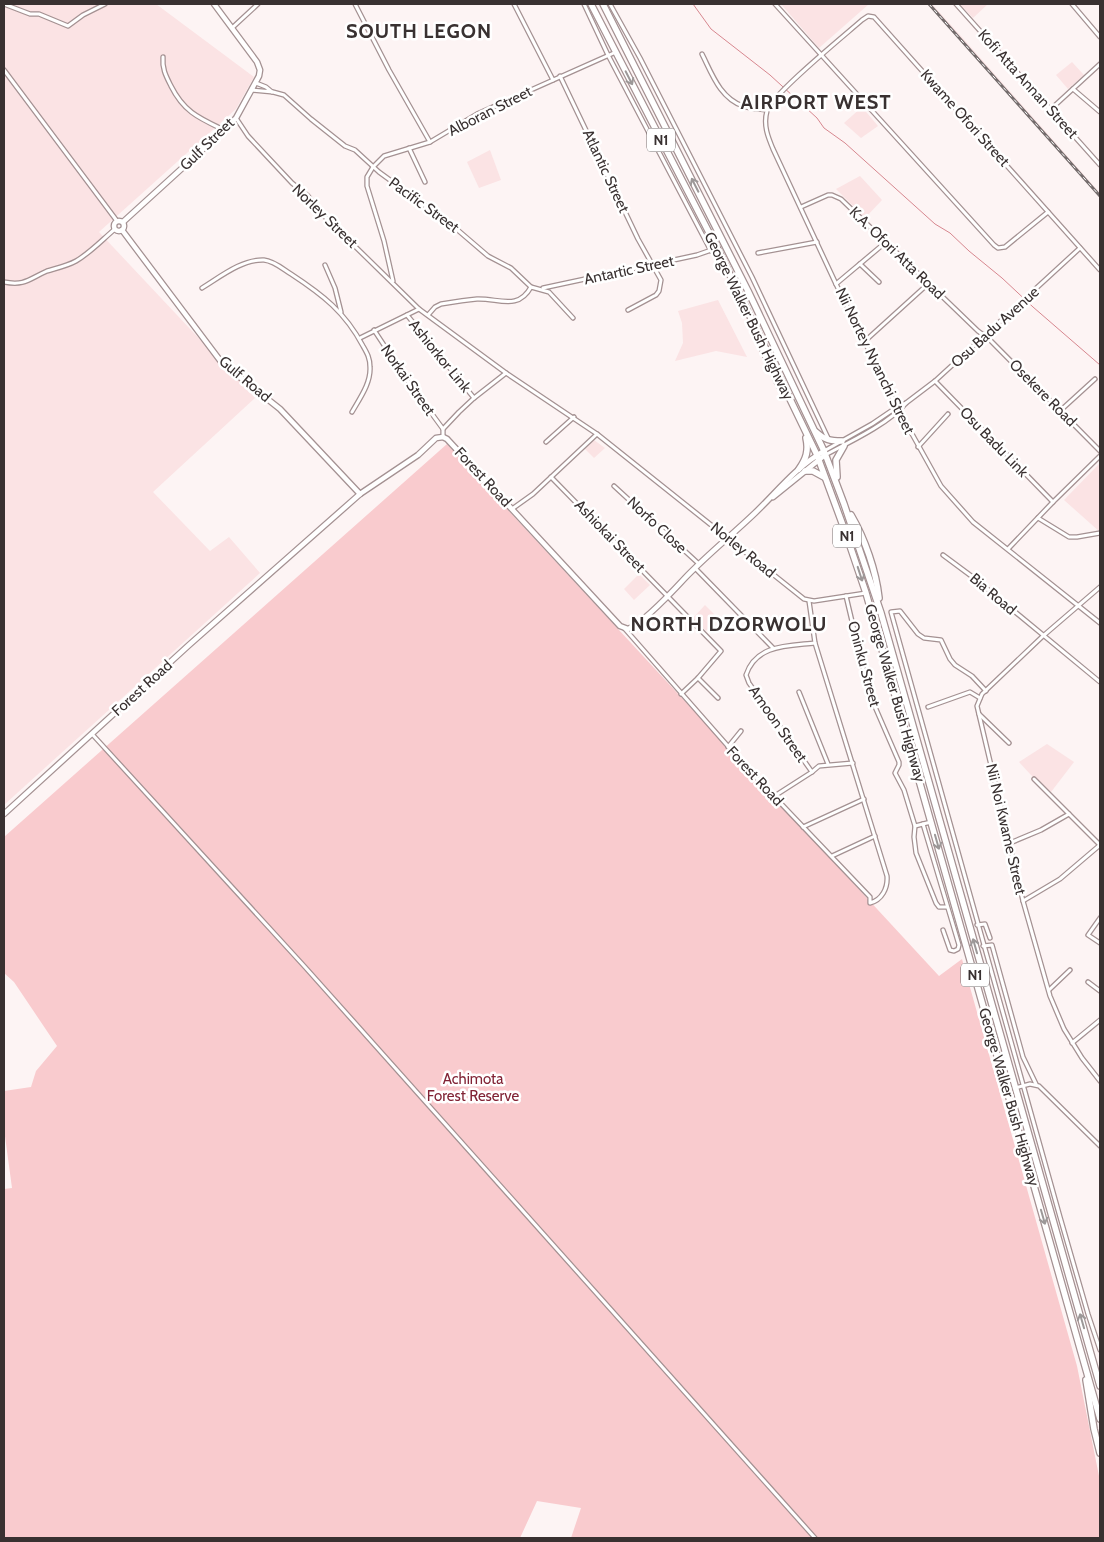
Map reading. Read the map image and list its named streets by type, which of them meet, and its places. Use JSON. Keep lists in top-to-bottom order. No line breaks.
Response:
{"streets":{"highway":["N1","George Walker Bush Highway"],"main road":["Gulf Street","Gulf Road","Forest Road"],"street":["Kofi Atta Annan Street","Alboran Street","Kwame Ofori Street","Atlantic Street","Pacific Street","Norley Street","K.A. Ofori Atta Road","Antartic Street","Osu Badu Avenue","Ashiorkor Link","Nii Nortey Nyanchi Street","Norkai Street","Osekere Road","Osu Badu Link","Norfo Close","Ashiokai Street","Norley Road","Bia Road","Oninku Street","Amoon Street","Nii Noi Kwame Street"]},"crossings":[["Alboran Street","Atlantic Street"],["Alboran Street","Pacific Street"],["Alboran Street","George Walker Bush Highway"],["Kwame Ofori Street","Osu Badu Avenue"],["Gulf Street","Pacific Street"],["Gulf Street","Norley Street"],["Gulf Street","Gulf Road"],["Atlantic Street","Antartic Street"],["Norley Street","Norley Road"],["K.A. Ofori Atta Road","Osu Badu Avenue"],["K.A. Ofori Atta Road","Nii Nortey Nyanchi Street"],["K.A. Ofori Atta Road","Osekere Road"],["Antartic Street","George Walker Bush Highway"],["George Walker Bush Highway","Osu Badu Avenue"],["Osu Badu Avenue","Nii Nortey Nyanchi Street"],["Osu Badu Avenue","Osekere Road"],["Osu Badu Avenue","Osu Badu Link"],["Gulf Road","Forest Road"],["Norfo Close","Amoon Street"]],"districts":["SOUTH LEGON","AIRPORT WEST","NORTH DZORWOLU"],"parks":["Achimota Forest Reserve"]}
